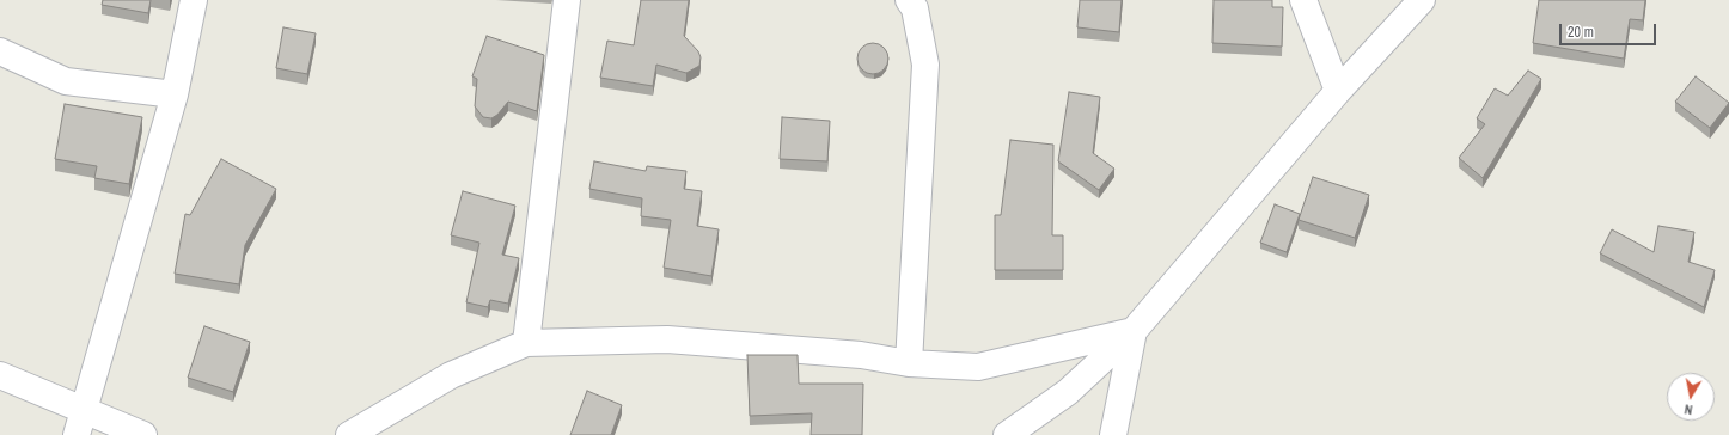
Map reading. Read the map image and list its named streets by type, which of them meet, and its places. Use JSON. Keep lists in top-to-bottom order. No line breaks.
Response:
{"scale_bar":"20 m","north":"bottom"}
